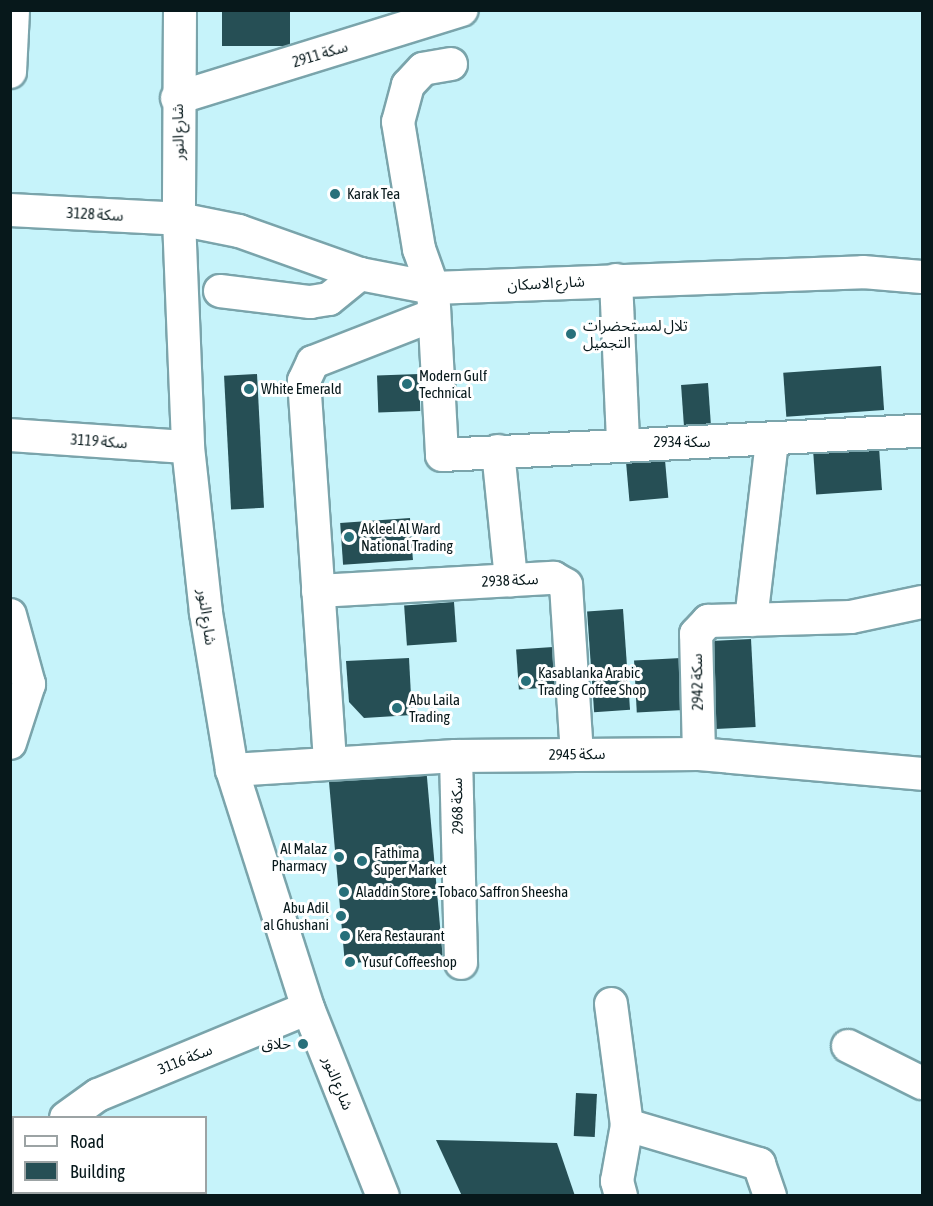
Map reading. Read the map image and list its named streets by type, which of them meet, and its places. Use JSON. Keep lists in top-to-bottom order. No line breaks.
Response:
{"streets":{"street":["سكة 2911","شارع النور","سكة 3128","شارع الاسكان","سكة 3119","سكة 2934","سكة 2938","سكة 2942","سكة 2945","سكة 2968","سكة 3116"]},"crossings":[["سكة 2911","شارع النور"],["شارع النور","سكة 3128"],["شارع النور","شارع الاسكان"],["شارع النور","سكة 3119"],["شارع النور","سكة 2945"],["شارع النور","سكة 3116"],["سكة 3128","شارع الاسكان"],["شارع الاسكان","سكة 2934"],["سكة 2938","سكة 2945"],["سكة 2942","سكة 2945"],["سكة 2945","سكة 2968"]],"places":["Karak Tea","تلال لمستحضرات التجميل","Modern Gulf Technical","White Emerald","Akleel Al Ward National Trading","Kasablanka Arabic Trading Coffee Shop","Abu Laila Trading","Al Malaz Pharmacy","Fathima Super Market","Aladdin Store - Tobaco Saffron Sheesha","Abu Adil al Ghushani","Kera Restaurant","Yusuf Coffeeshop","حلاق"],"legend":["Road","Building"]}
